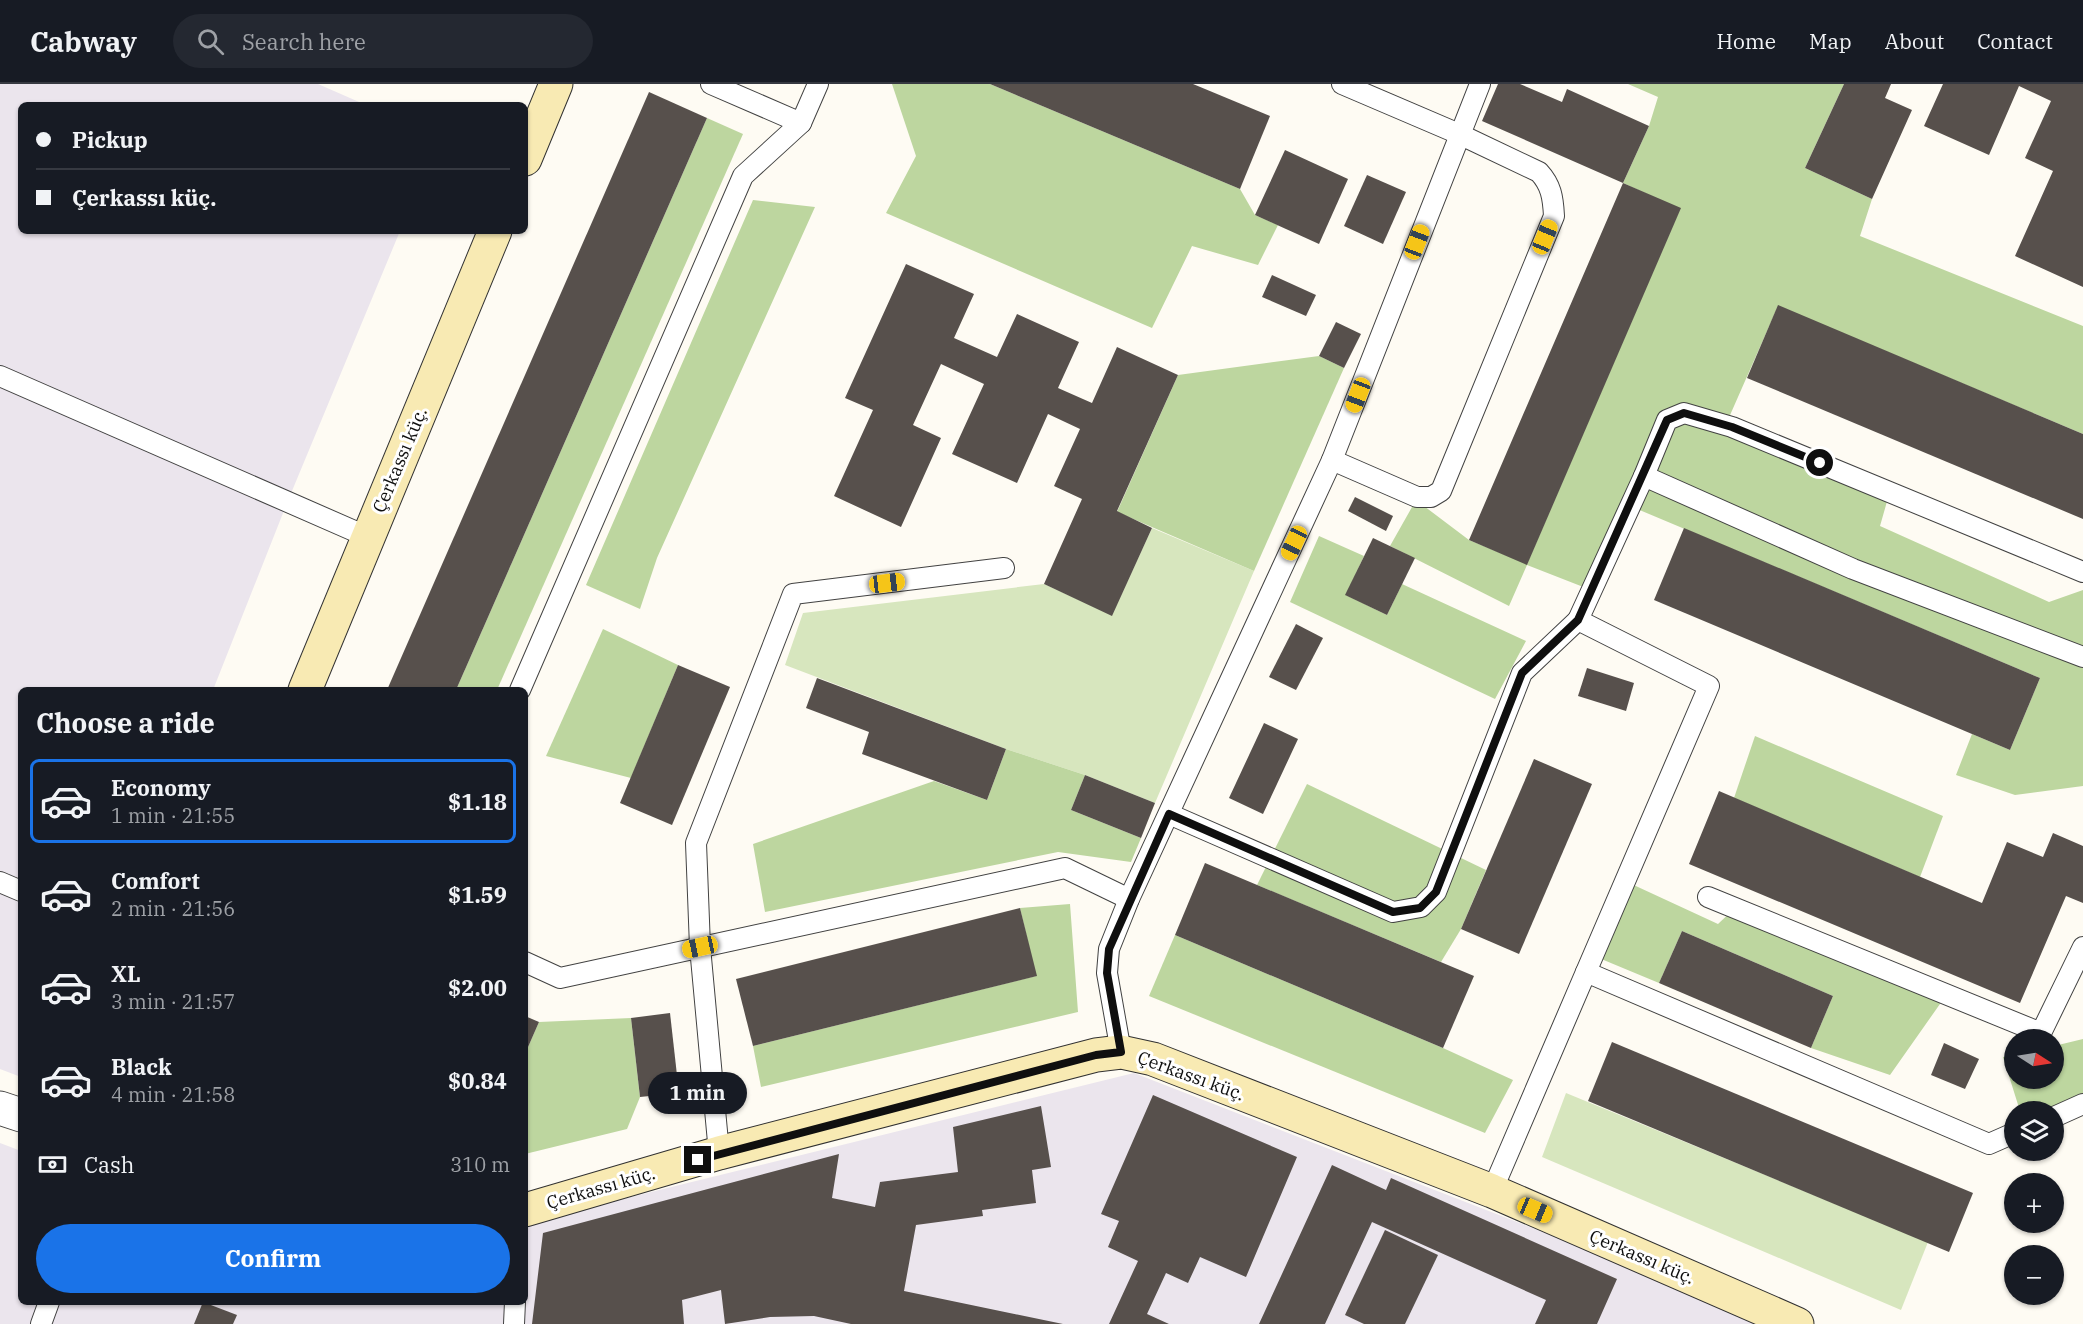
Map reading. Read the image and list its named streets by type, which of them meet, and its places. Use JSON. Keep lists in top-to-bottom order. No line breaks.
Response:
{"streets":{"street":["Çerkassı küç."]},"north":"right","page":{"header":"Cabway","search":"Search here","nav":["Home","Map","About","Contact"],"banner":["Pickup","Çerkassı küç."],"heading":"Choose a ride","list":[{"name":"Economy","note":"1 min · 21:55","value":"$1.18"},{"name":"Comfort","note":"2 min · 21:56","value":"$1.59"},{"name":"XL","note":"3 min · 21:57","value":"$2.00"},{"name":"Black","note":"4 min · 21:58","value":"$0.84"}],"map_buttons":["+","−"],"bubble":"1 min","pay":["Cash","310 m"],"buttons":"Confirm"}}
